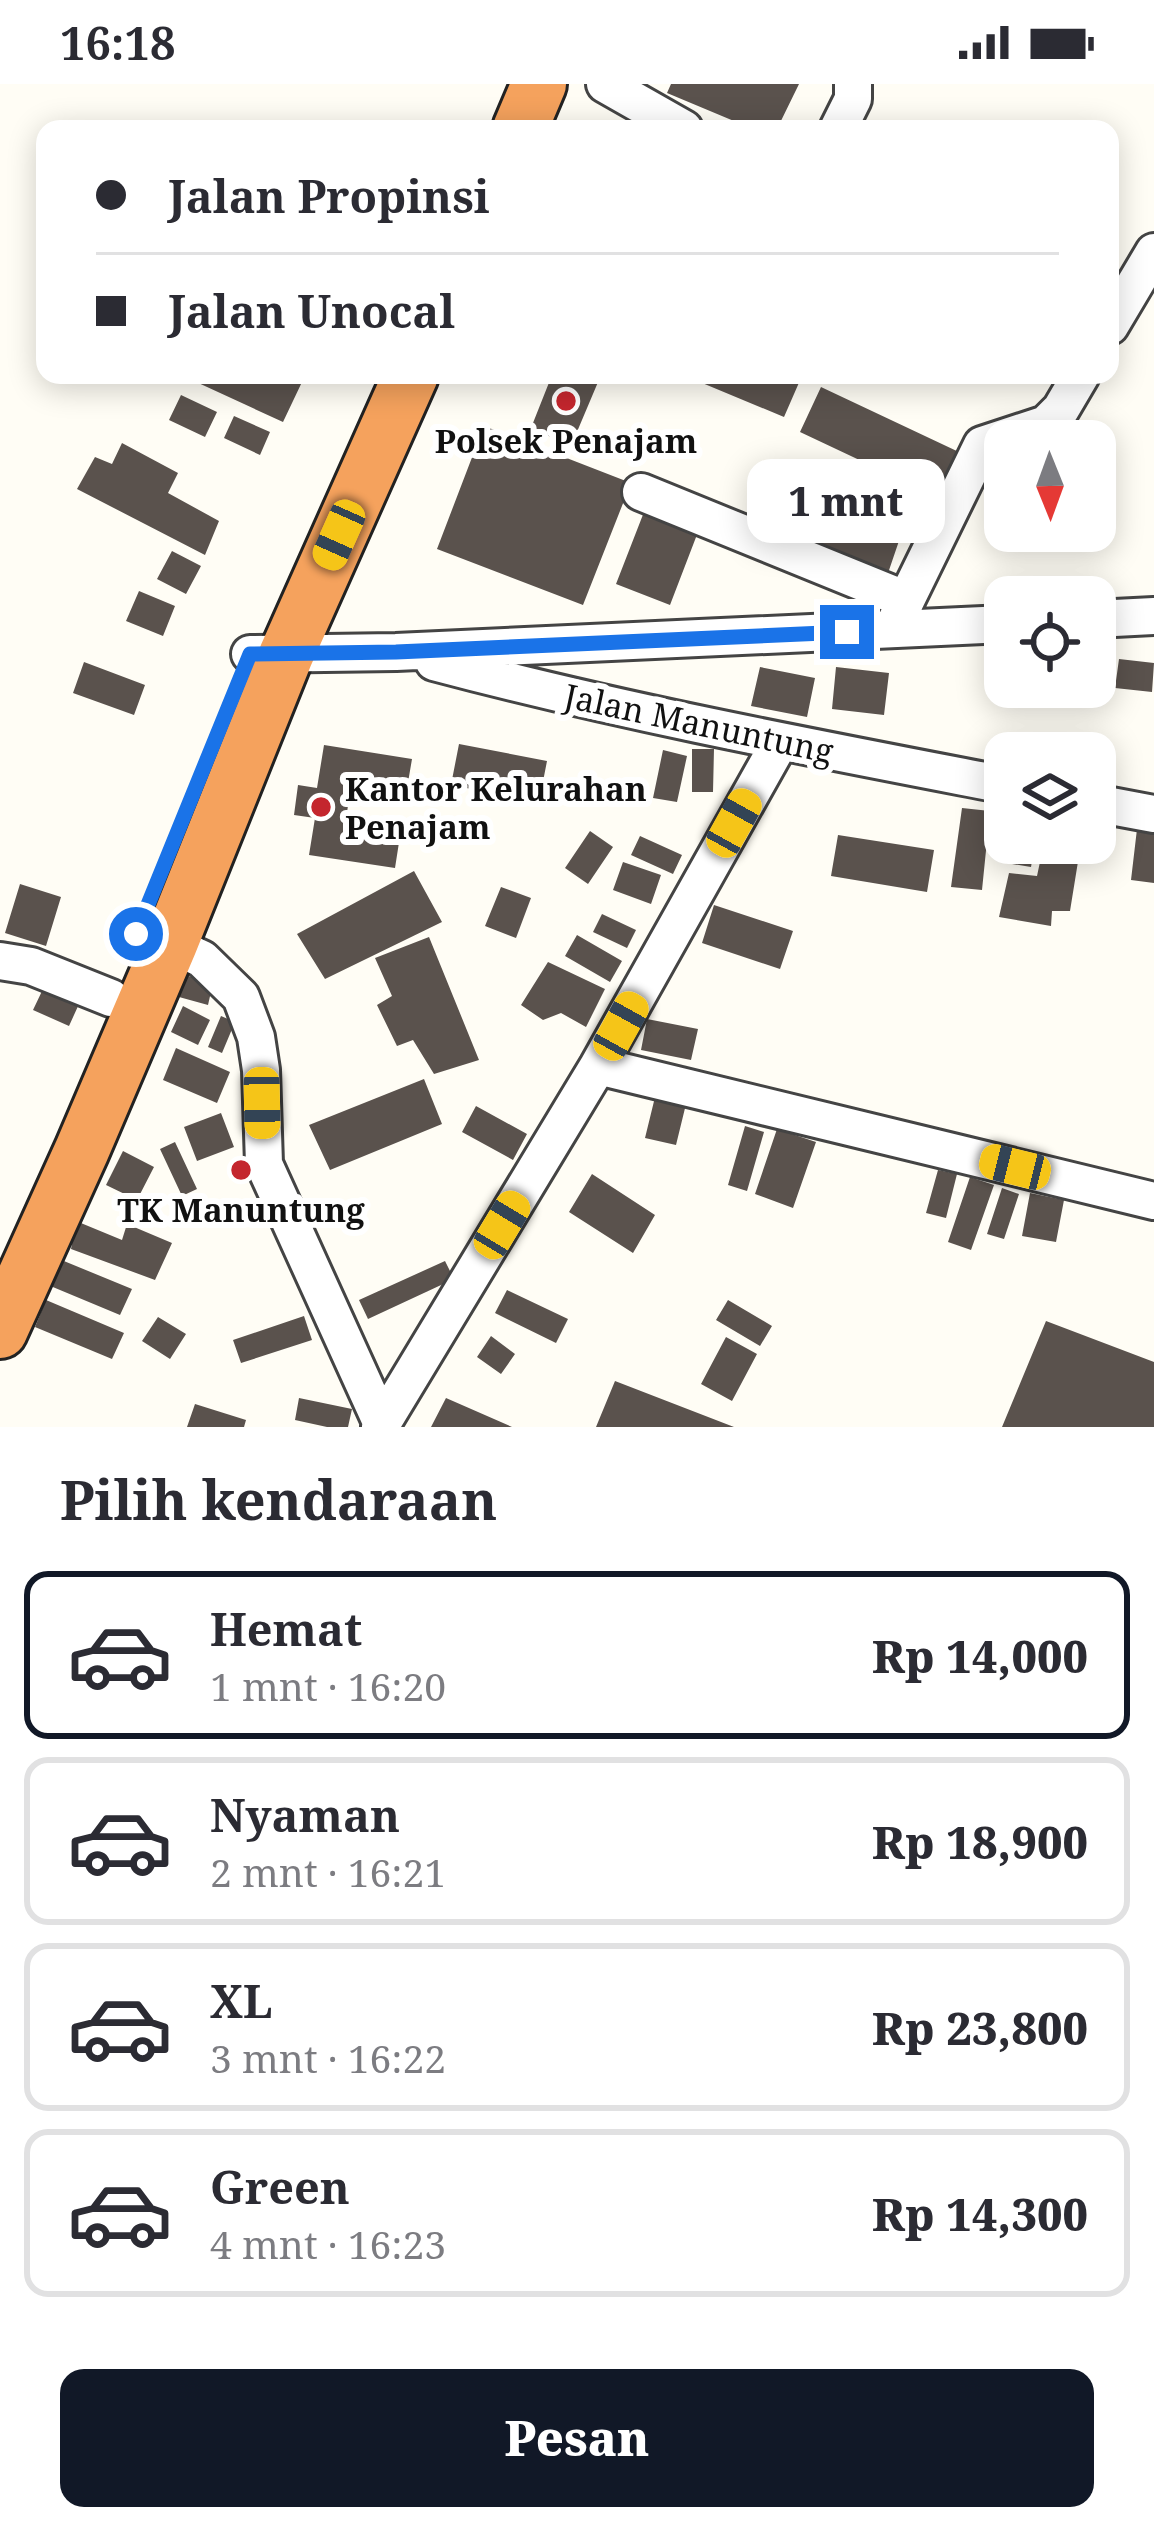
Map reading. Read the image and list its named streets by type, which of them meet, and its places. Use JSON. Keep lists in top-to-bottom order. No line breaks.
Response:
{"streets":{"street":["Jalan Manuntung"]},"places":["Polsek Penajam","Kantor Kelurahan Penajam","TK Manuntung"],"north":"bottom","page":{"status":"16:18","banner":["Jalan Propinsi","Jalan Unocal"],"bubble":"1 mnt","heading":"Pilih kendaraan","list":[{"name":"Hemat","note":"1 mnt · 16:20","value":"Rp 14,000"},{"name":"Nyaman","note":"2 mnt · 16:21","value":"Rp 18,900"},{"name":"XL","note":"3 mnt · 16:22","value":"Rp 23,800"},{"name":"Green","note":"4 mnt · 16:23","value":"Rp 14,300"}],"buttons":"Pesan"}}
